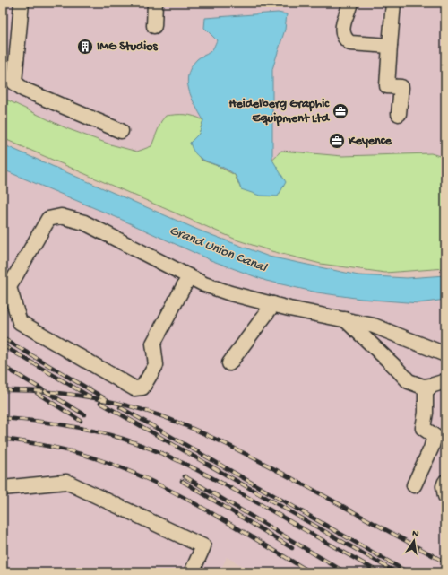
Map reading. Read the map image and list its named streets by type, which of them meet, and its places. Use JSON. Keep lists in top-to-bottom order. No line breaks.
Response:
{"water":["Grand Union Canal"],"places":{"building":["IMG Studios"],"office":["Heidelberg Graphic Equipment Ltd","Keyence"]},"north":"top"}
